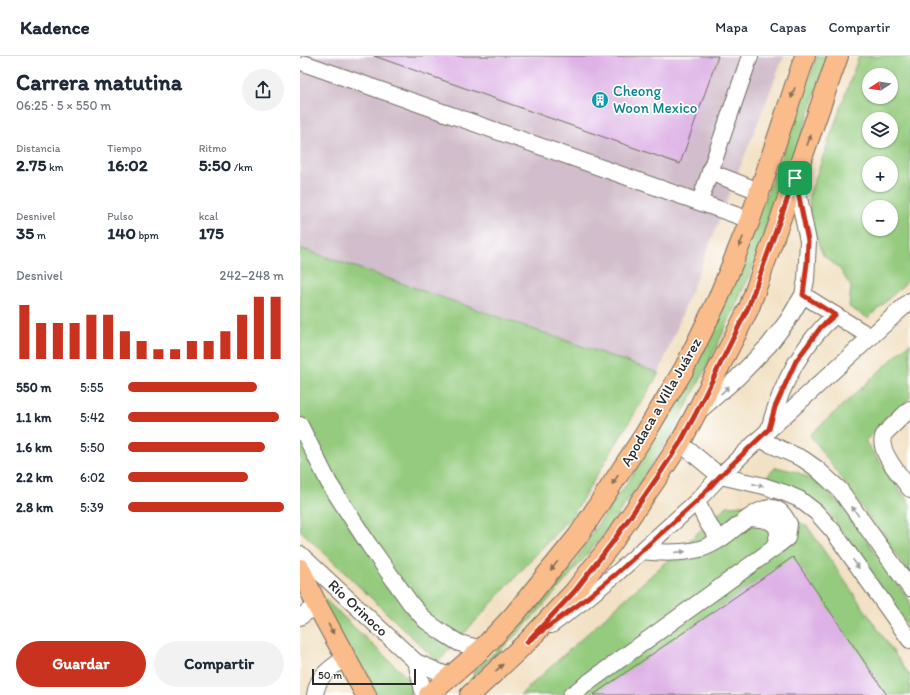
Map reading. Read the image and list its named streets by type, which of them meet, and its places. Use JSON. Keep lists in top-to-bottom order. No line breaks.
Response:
{"streets":{"main road":["Apodaca a Villa Juárez"],"street":["Río Orinoco"]},"crossings":[["Apodaca a Villa Juárez","Río Orinoco"]],"places":{"building":["Cheong Woon Mexico"]},"scale_bar":"50 m","north":"left","page":{"header":"Kadence","nav":["Mapa","Capas","Compartir"],"heading":["Carrera matutina","06:25 · 5 × 550 m"],"map_buttons":["+","−"],"stats":[["Distancia","2.75 km"],["Tiempo","16:02"],["Ritmo","5:50 /km"],["Desnivel","35 m"],["Pulso","140 bpm"],["kcal","175"]],"chart":["Desnivel","242–248 m"],"list":[{"name":"550 m","note":"5:55"},{"name":"1.1 km","note":"5:42"},{"name":"1.6 km","note":"5:50"},{"name":"2.2 km","note":"6:02"},{"name":"2.8 km","note":"5:39"}],"buttons":["Guardar","Compartir"],"scale":"50 m"}}
